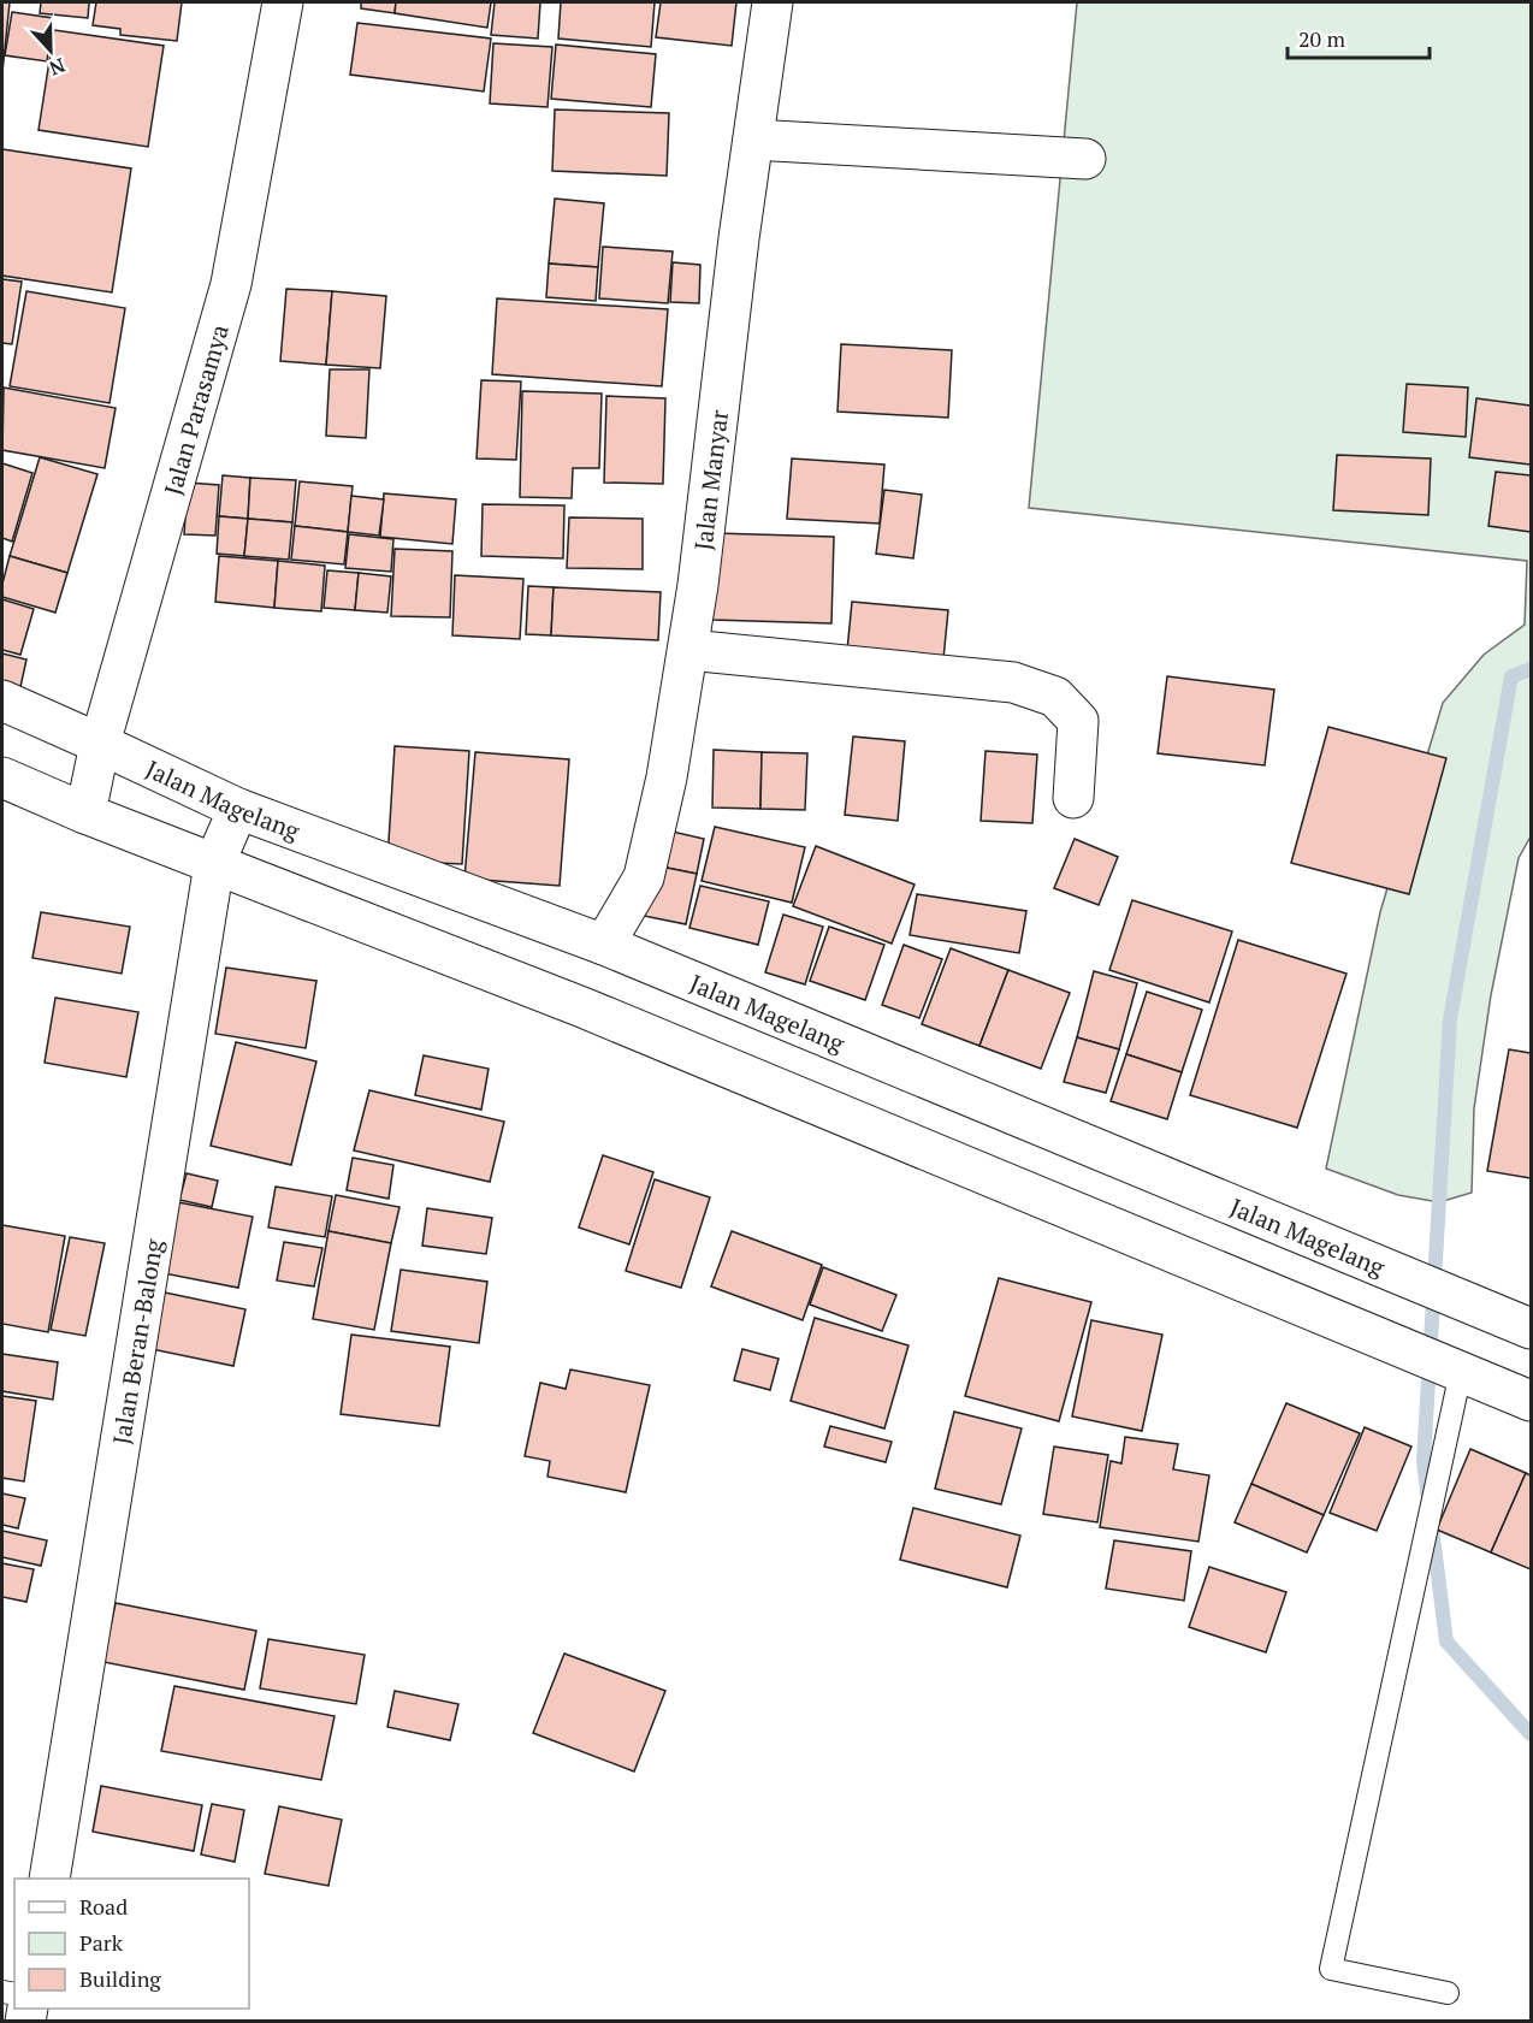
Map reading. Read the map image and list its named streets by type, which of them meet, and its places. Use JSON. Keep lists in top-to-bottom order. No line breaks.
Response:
{"streets":{"main road":["Jalan Parasamya","Jalan Manyar","Jalan Magelang","Jalan Beran-Balong"]},"crossings":[["Jalan Parasamya","Jalan Magelang"],["Jalan Manyar","Jalan Magelang"],["Jalan Magelang","Jalan Beran-Balong"]],"legend":["Road","Park","Building"],"scale_bar":"20 m","north":"bottom"}
